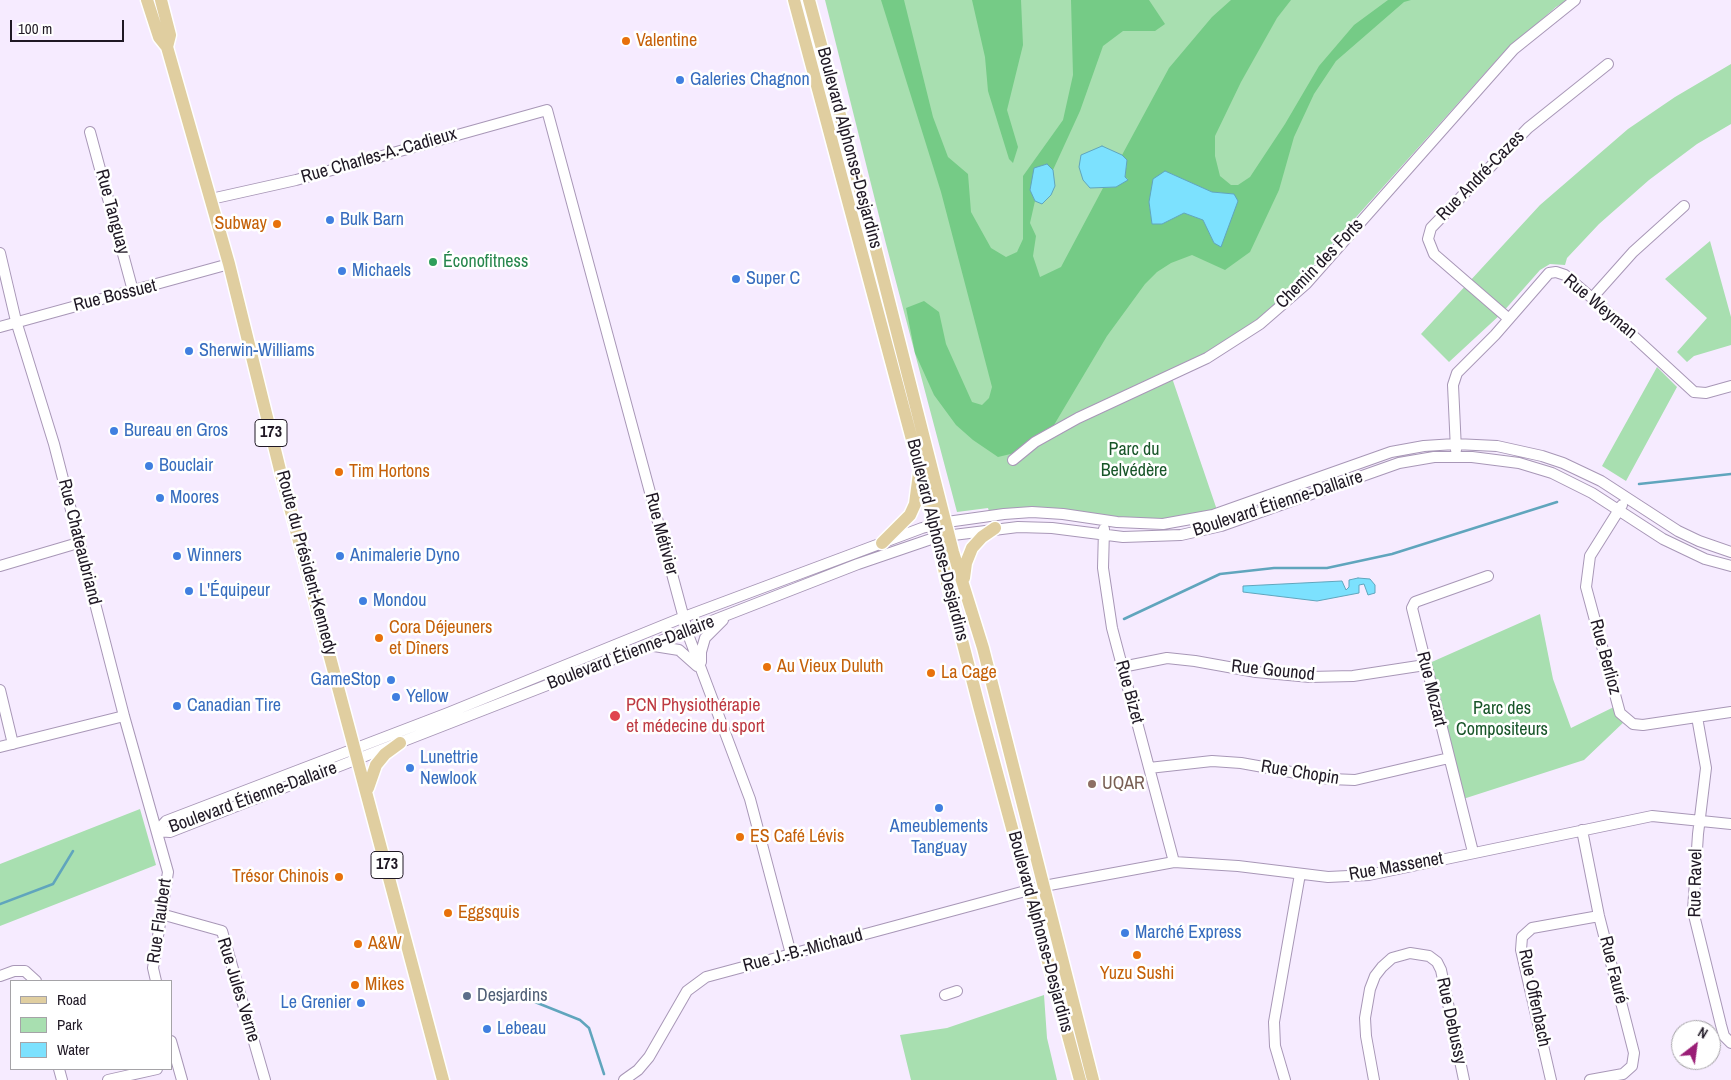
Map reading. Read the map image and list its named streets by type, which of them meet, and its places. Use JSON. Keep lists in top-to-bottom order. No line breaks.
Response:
{"streets":{"main road":["Boulevard Alphonse-Desjardins","173","Route du Président-Kennedy"],"street":["Rue Charles-A.-Cadieux","Rue André-Cazes","Rue Tanguay","Chemin des Forts","Rue Bossuet","Rue Weyman","Boulevard Étienne-Dallaire","Rue Métivier","Rue Chateaubriand","Rue Berlioz","Rue Gounod","Rue Mozart","Rue Bizet","Rue Chopin","Rue Massenet","Rue Ravel","Rue Flaubert","Rue J.-B.-Michaud","Rue Fauré","Rue Jules Verne","Rue Offenbach","Rue Debussy"]},"crossings":[["Boulevard Alphonse-Desjardins","Boulevard Étienne-Dallaire"],["Boulevard Alphonse-Desjardins","Rue Massenet"],["Boulevard Alphonse-Desjardins","Rue J.-B.-Michaud"],["Rue Charles-A.-Cadieux","Rue Métivier"],["Rue Charles-A.-Cadieux","Route du Président-Kennedy"],["Rue André-Cazes","Rue Weyman"],["Rue Tanguay","Rue Bossuet"],["Rue Bossuet","Rue Chateaubriand"],["Rue Bossuet","Route du Président-Kennedy"],["Rue Weyman","Boulevard Étienne-Dallaire"],["Boulevard Étienne-Dallaire","Rue Métivier"],["Boulevard Étienne-Dallaire","Rue Chateaubriand"],["Boulevard Étienne-Dallaire","Route du Président-Kennedy"],["Boulevard Étienne-Dallaire","Rue Berlioz"],["Boulevard Étienne-Dallaire","Rue Bizet"],["Boulevard Étienne-Dallaire","Rue Flaubert"],["Rue Métivier","Rue J.-B.-Michaud"],["Rue Chateaubriand","Rue Flaubert"],["Rue Berlioz","Rue Ravel"],["Rue Gounod","Rue Mozart"],["Rue Gounod","Rue Bizet"],["Rue Mozart","Rue Chopin"],["Rue Mozart","Rue Massenet"],["Rue Bizet","Rue Chopin"],["Rue Bizet","Rue Massenet"],["Rue Massenet","Rue Ravel"],["Rue Massenet","Rue J.-B.-Michaud"],["Rue Massenet","Rue Fauré"],["Rue Flaubert","Rue Jules Verne"],["Rue Fauré","Rue Offenbach"]],"parks":["Parc du Belvédère","Parc des Compositeurs"],"places":["Valentine","Galeries Chagnon","Bulk Barn","Subway","Éconofitness","Michaels","Super C","Sherwin-Williams","Bureau en Gros","Bouclair","Tim Hortons","Moores","Winners","Animalerie Dyno","L'Équipeur","Mondou","Cora Déjeuners et Dîners","Au Vieux Duluth","La Cage","GameStop","Yellow","Canadian Tire","PCN Physiothérapie et médecine du sport","Lunettrie Newlook","UQAR","Ameublements Tanguay","ES Café Lévis","Trésor Chinois","Eggsquis","Marché Express","A&W","Yuzu Sushi","Mikes","Desjardins","Le Grenier","Lebeau"],"legend":["Road","Park","Water"],"scale_bar":"100 m","north":"top right"}
